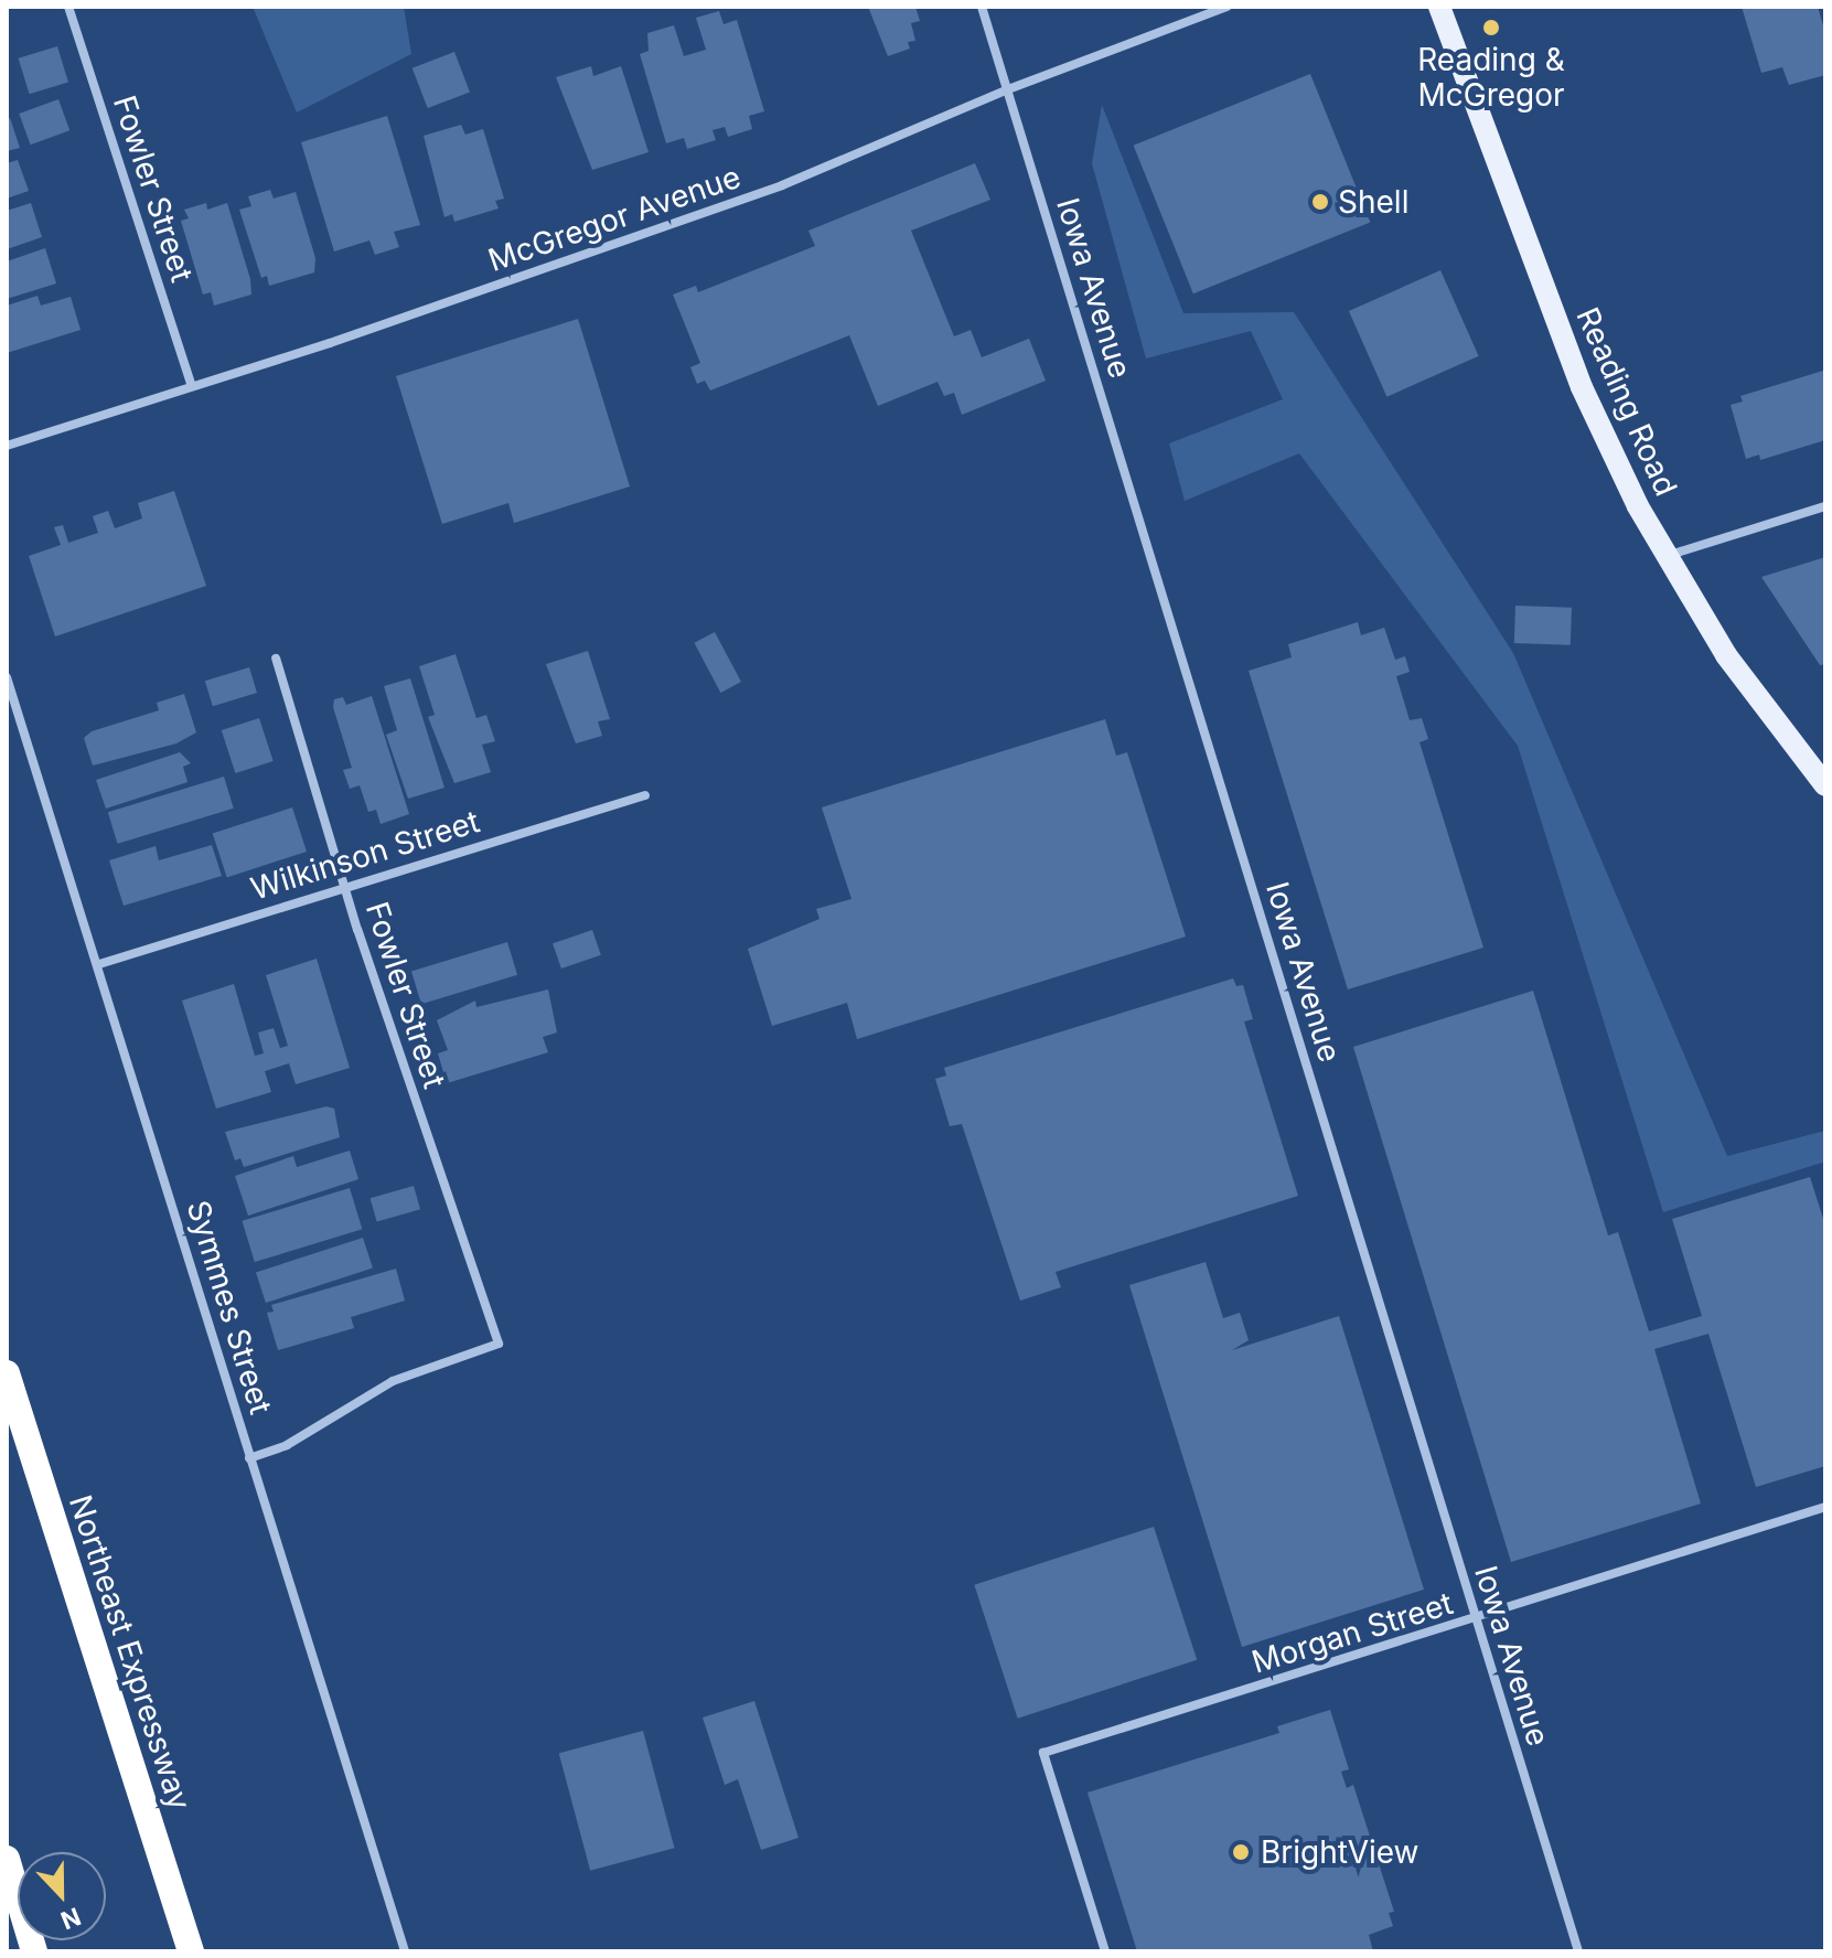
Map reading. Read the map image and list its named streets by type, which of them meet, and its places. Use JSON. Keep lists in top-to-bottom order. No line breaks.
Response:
{"streets":{"highway":["Northeast Expressway"],"main road":["Reading Road"],"street":["Fowler Street","McGregor Avenue","Iowa Avenue","Wilkinson Street","Symmes Street","Morgan Street"]},"crossings":[["Fowler Street","McGregor Avenue"],["Fowler Street","Wilkinson Street"],["Fowler Street","Symmes Street"],["McGregor Avenue","Iowa Avenue"],["Iowa Avenue","Morgan Street"],["Wilkinson Street","Symmes Street"]],"places":["Reading & McGregor","Shell","BrightView"],"north":"bottom"}
